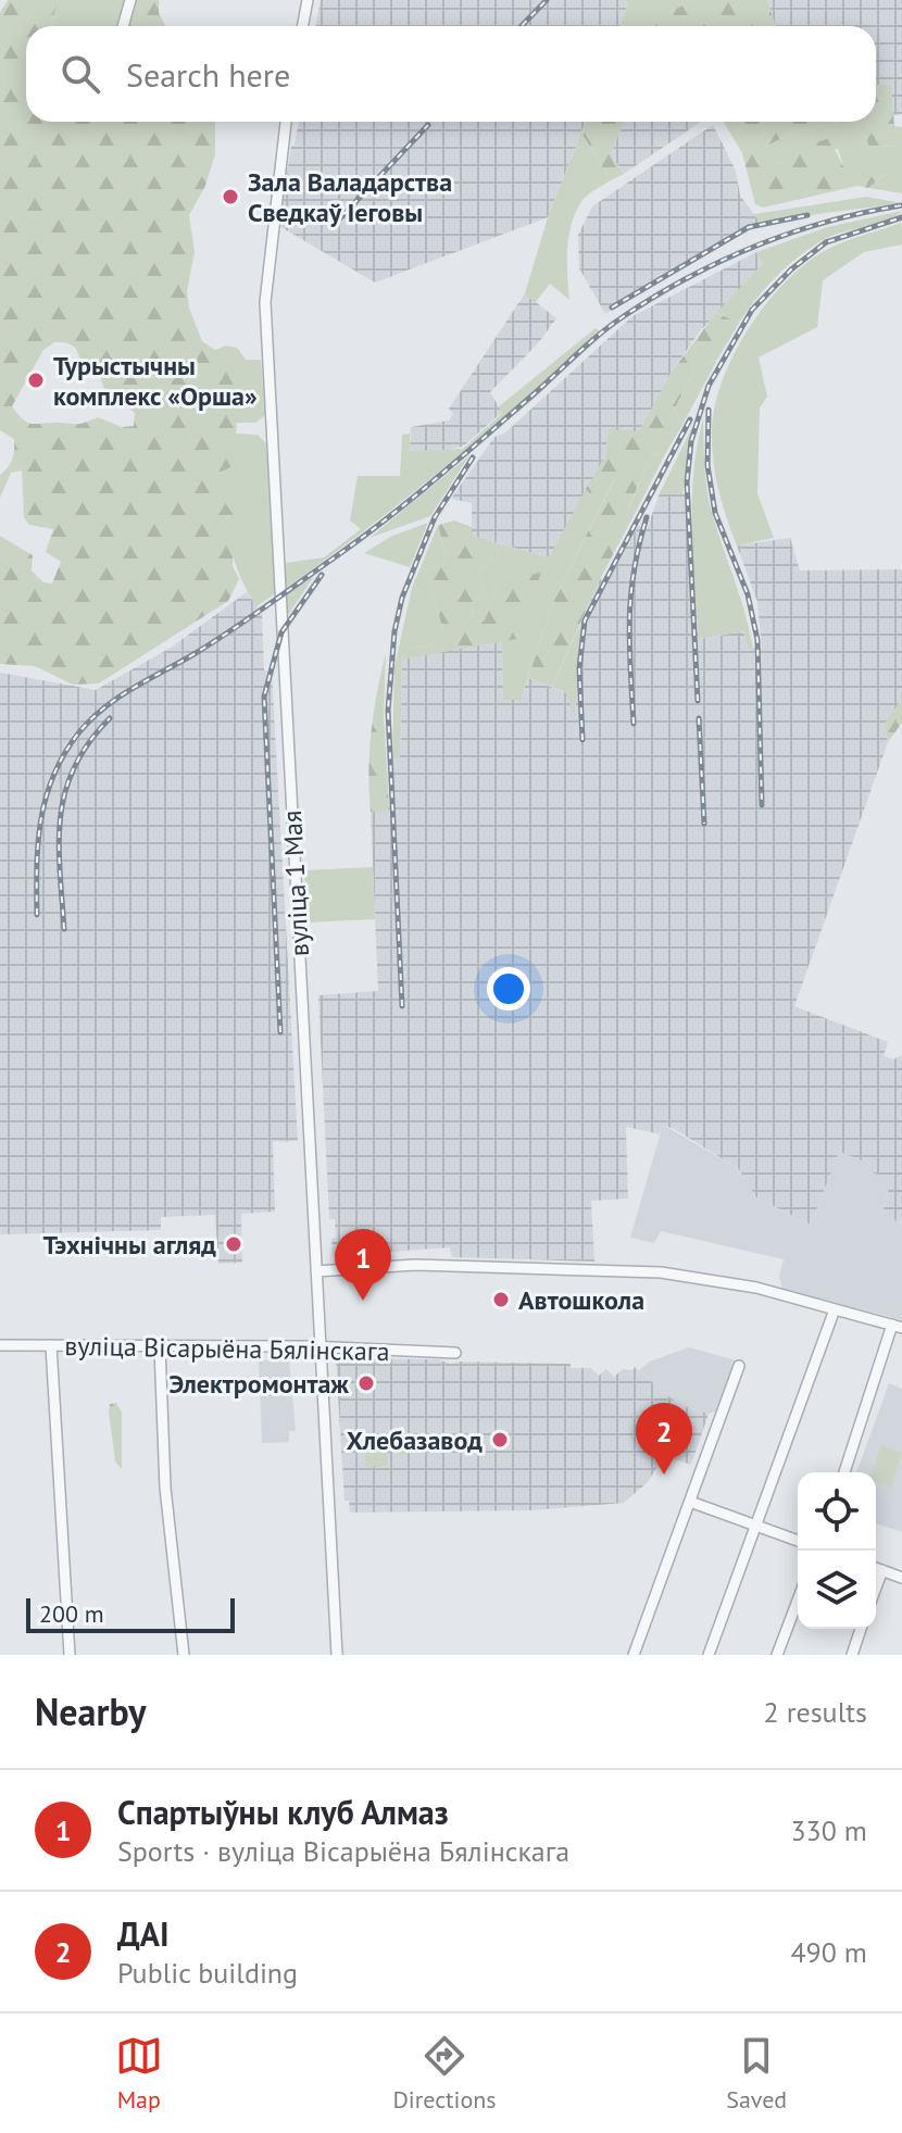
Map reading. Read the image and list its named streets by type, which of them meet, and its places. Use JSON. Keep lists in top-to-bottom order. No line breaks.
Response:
{"streets":{"street":["вуліца 1 Мая","вуліца Вісарыёна Бялінскага"]},"crossings":[["вуліца 1 Мая","вуліца Вісарыёна Бялінскага"]],"places":["Зала Валадарства Сведкаў Іеговы","Турыстычны комплекс «Орша»","Тэхнічны агляд","Автошкола","Электромонтаж","Хлебазавод"],"scale_bar":"200 m","page":{"search":"Search here","pins":["1","2"],"scale":"200 m","heading":["Nearby","2 results"],"list":[{"mark":"1","name":"Спартыўны клуб Алмаз","note":"Sports · вуліца Вісарыёна Бялінскага","value":"330 m"},{"mark":"2","name":"ДАІ","note":"Public building","value":"490 m"}],"nav":["Map","Directions","Saved"]}}
